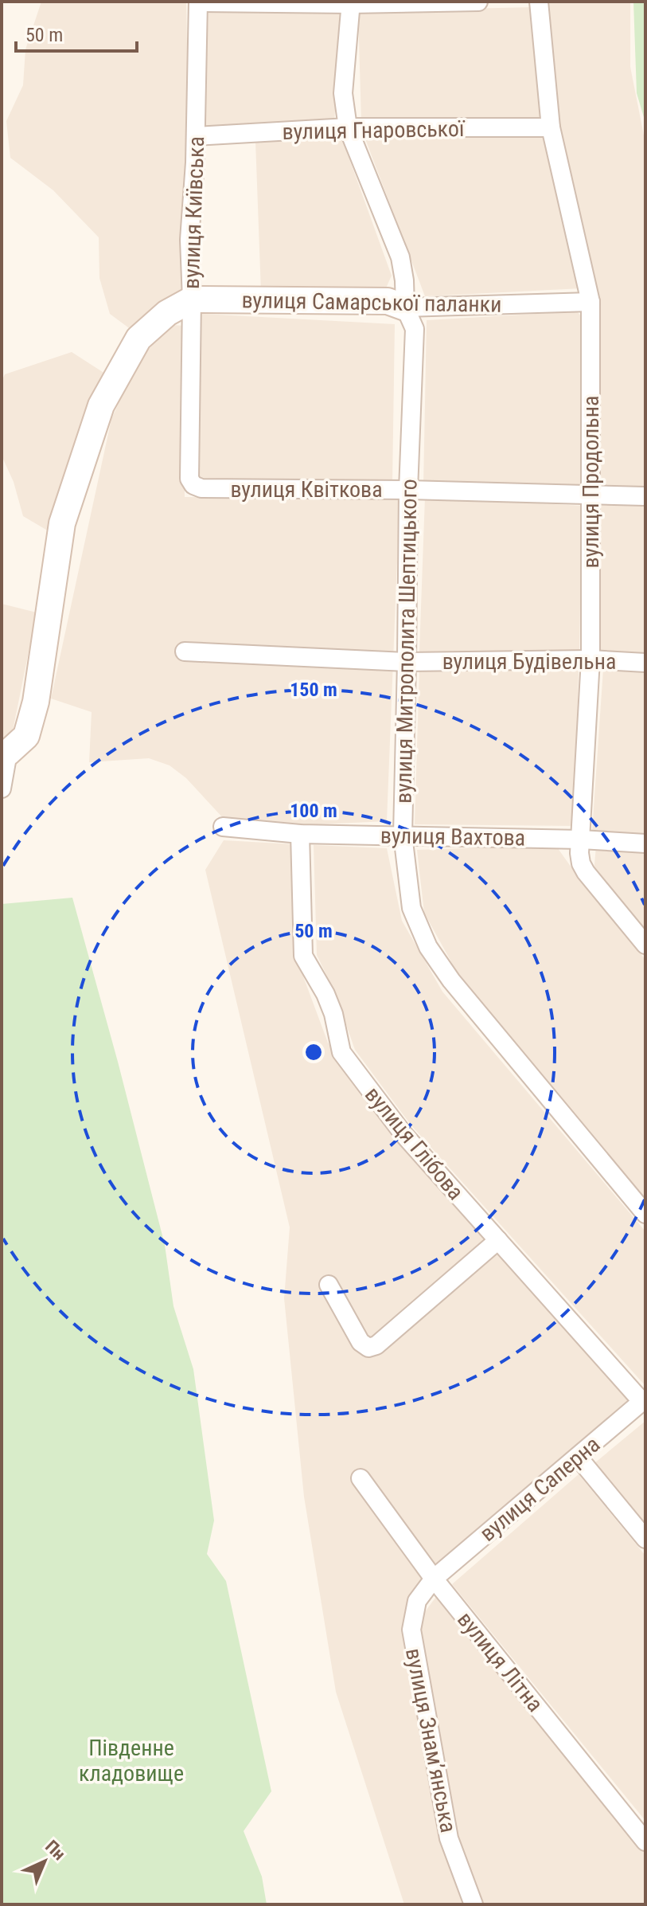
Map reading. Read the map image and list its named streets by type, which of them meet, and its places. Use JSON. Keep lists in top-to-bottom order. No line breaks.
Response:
{"streets":{"street":["вулиця Гнаровської","вулиця Київська","вулиця Самарської паланки","вулиця Продольна","вулиця Квіткова","вулиця Митрополита Шептицького","вулиця Будівельна","вулиця Вахтова","вулиця Глібова","вулиця Саперна","вулиця Літна","вулиця Знам’янська"]},"crossings":[["вулиця Гнаровської","вулиця Київська"],["вулиця Гнаровської","вулиця Продольна"],["вулиця Гнаровської","вулиця Митрополита Шептицького"],["вулиця Київська","вулиця Самарської паланки"],["вулиця Київська","вулиця Квіткова"],["вулиця Самарської паланки","вулиця Продольна"],["вулиця Самарської паланки","вулиця Квіткова"],["вулиця Самарської паланки","вулиця Митрополита Шептицького"],["вулиця Продольна","вулиця Квіткова"],["вулиця Продольна","вулиця Будівельна"],["вулиця Продольна","вулиця Вахтова"],["вулиця Квіткова","вулиця Митрополита Шептицького"],["вулиця Митрополита Шептицького","вулиця Будівельна"],["вулиця Митрополита Шептицького","вулиця Вахтова"],["вулиця Вахтова","вулиця Глібова"],["вулиця Глібова","вулиця Саперна"],["вулиця Саперна","вулиця Літна"],["вулиця Саперна","вулиця Знам’янська"],["вулиця Літна","вулиця Знам’янська"]],"parks":["Південне кладовище"],"scale_bar":"50 m","north":"top right","rings":["150 m","100 m","50 m"]}
